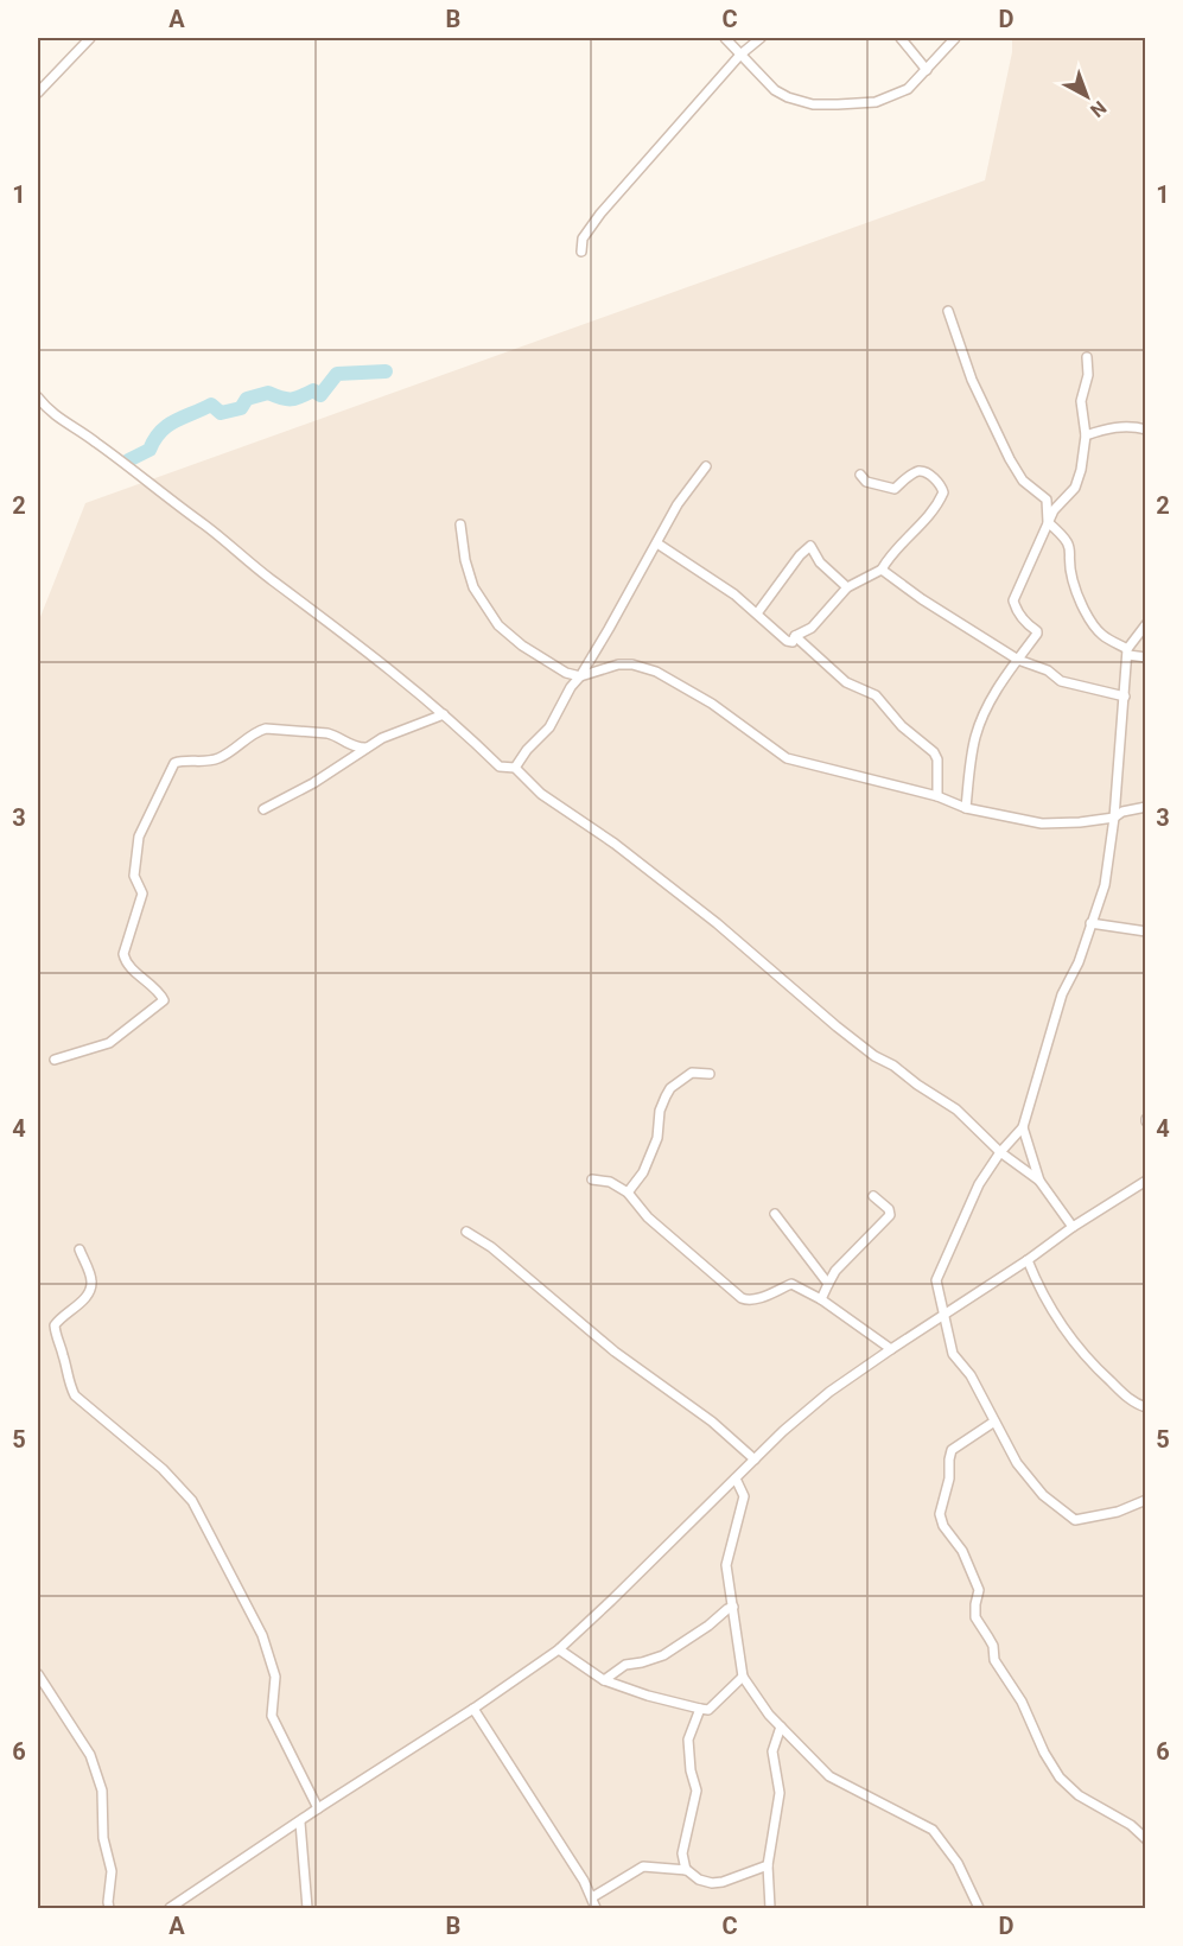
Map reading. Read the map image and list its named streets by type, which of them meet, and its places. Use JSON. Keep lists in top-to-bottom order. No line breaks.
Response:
{"north":"bottom right","grid":{"columns":["A","B","C","D"],"rows":["1","2","3","4","5","6"]}}
